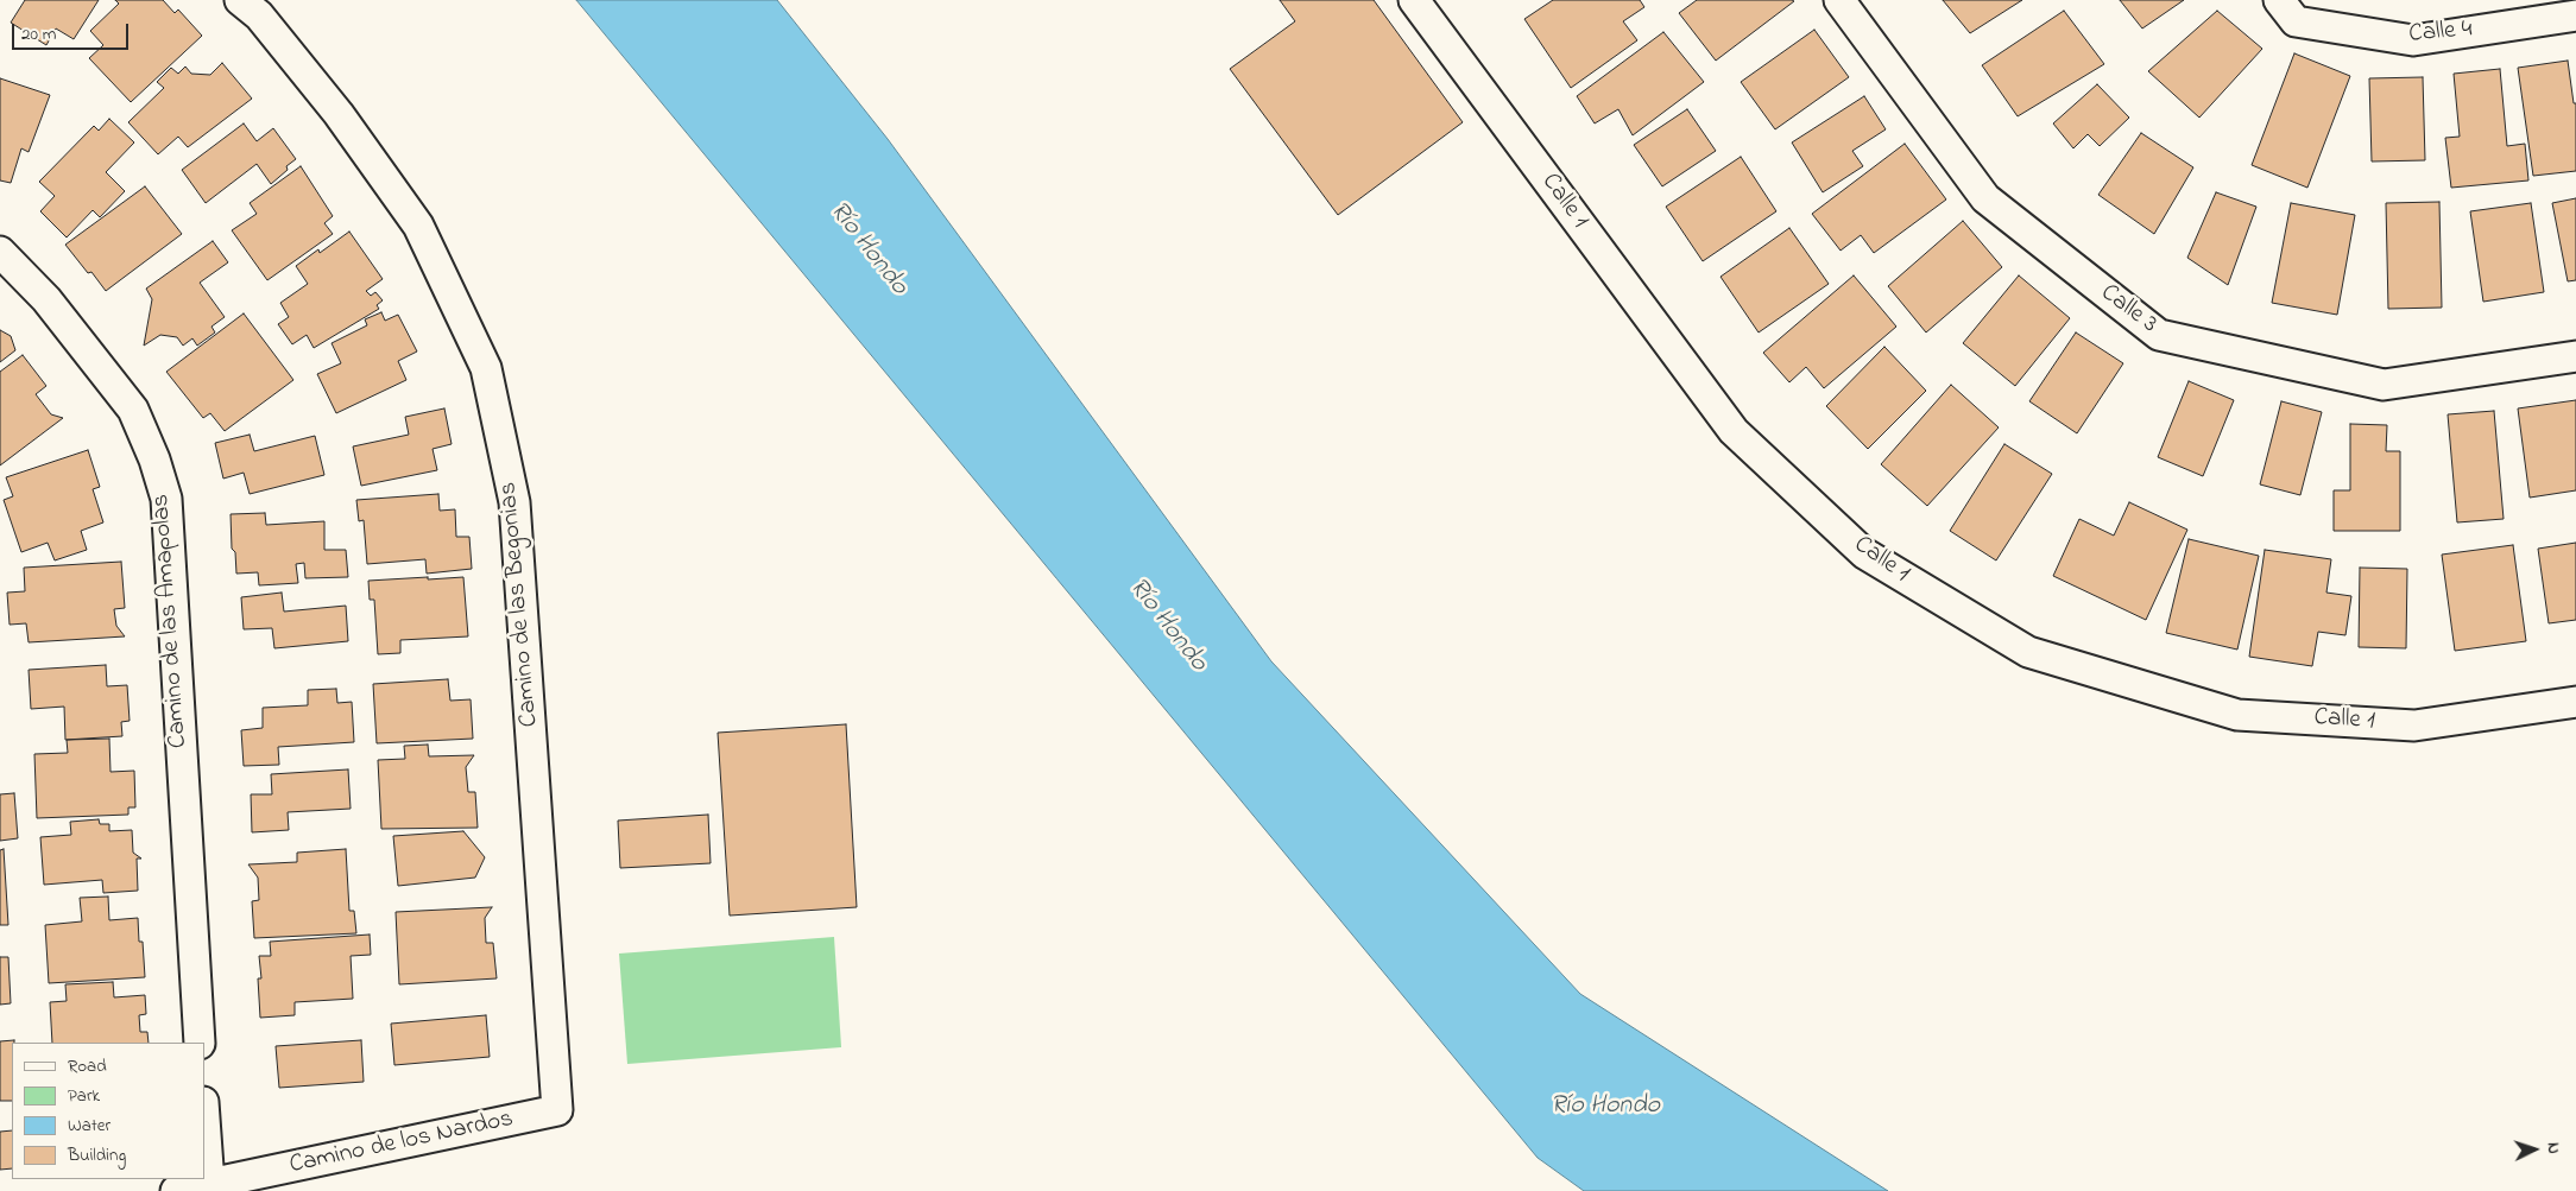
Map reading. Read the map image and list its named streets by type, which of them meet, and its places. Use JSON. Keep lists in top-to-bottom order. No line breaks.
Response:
{"streets":{"street":["Calle 4","Calle 1","Calle 3","Camino de las Begonias","Camino de las Amapolas","Camino de los Nardos"]},"crossings":[["Camino de las Begonias","Camino de los Nardos"]],"water":["Río Hondo"],"legend":["Road","Park","Water","Building"],"scale_bar":"20 m","north":"right"}
